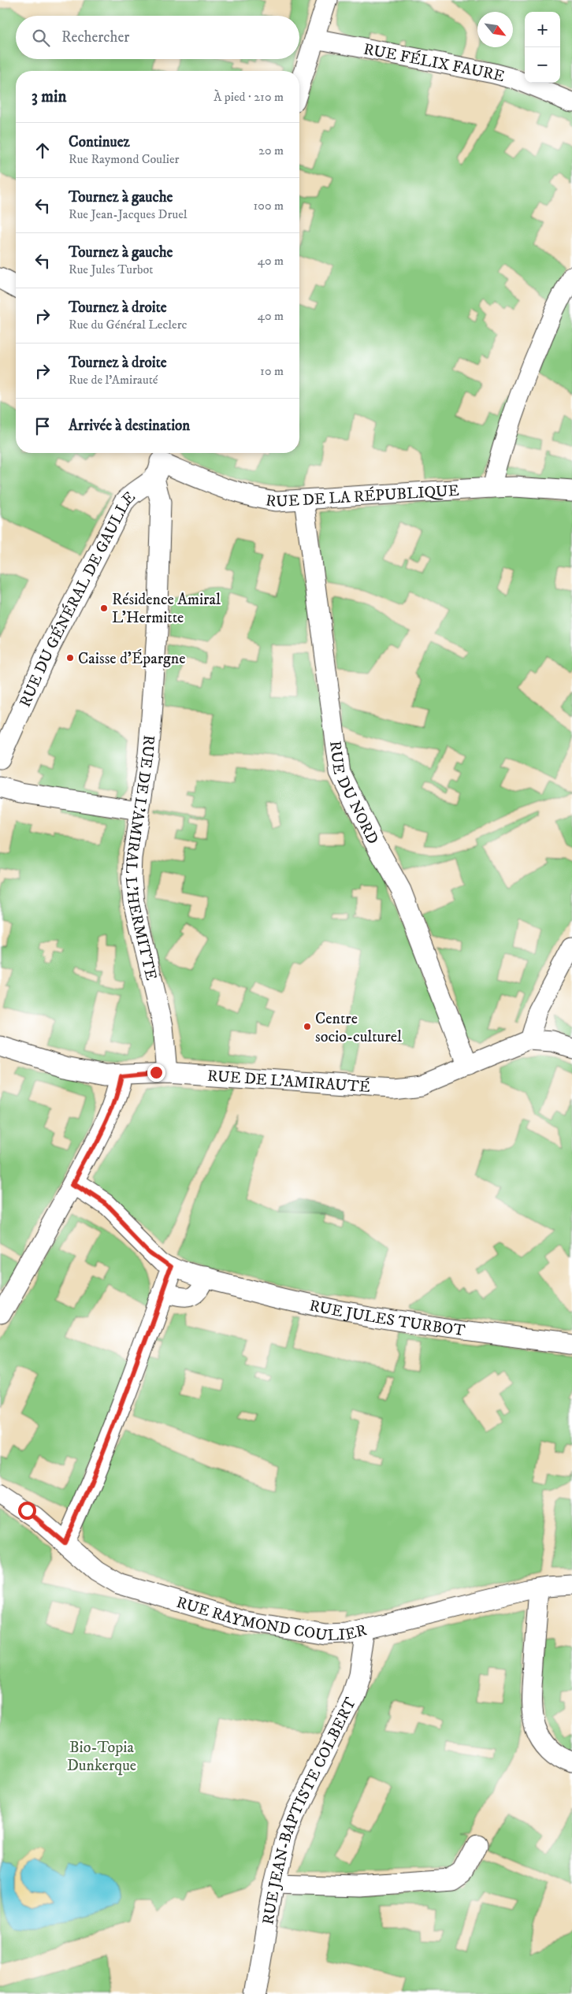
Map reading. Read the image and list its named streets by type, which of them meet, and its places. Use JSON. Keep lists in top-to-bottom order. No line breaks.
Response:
{"streets":{"street":["RUE FÉLIX FAURE","RUE DE LA RÉPUBLIQUE","RUE DU GÉNÉRAL DE GAULLE","RUE DU NORD","RUE DE L'AMIRAL L'HERMITTE","RUE DE L'AMIRAUTÉ","RUE JULES TURBOT","RUE RAYMOND COULIER","RUE JEAN-BAPTISTE COLBERT"]},"crossings":[["RUE DE LA RÉPUBLIQUE","RUE DU GÉNÉRAL DE GAULLE"],["RUE DE LA RÉPUBLIQUE","RUE DU NORD"],["RUE DE LA RÉPUBLIQUE","RUE DE L'AMIRAL L'HERMITTE"],["RUE DU GÉNÉRAL DE GAULLE","RUE DE L'AMIRAL L'HERMITTE"],["RUE DU NORD","RUE DE L'AMIRAUTÉ"],["RUE DE L'AMIRAL L'HERMITTE","RUE DE L'AMIRAUTÉ"],["RUE RAYMOND COULIER","RUE JEAN-BAPTISTE COLBERT"]],"parks":["Bio-Topia Dunkerque"],"places":["Résidence Amiral L'Hermitte","Caisse d'Épargne","Centre socio-culturel"],"north":"bottom right","page":{"map_buttons":["+","−"],"search":"Rechercher","heading":["3 min","À pied · 210 m"],"list":[["Continuez","Rue Raymond Coulier","20 m"],["Tournez à gauche","Rue Jean-Jacques Druel","100 m"],["Tournez à gauche","Rue Jules Turbot","40 m"],["Tournez à droite","Rue du Général Leclerc","40 m"],["Tournez à droite","Rue de l'Amirauté","10 m"],"Arrivée à destination"]}}
